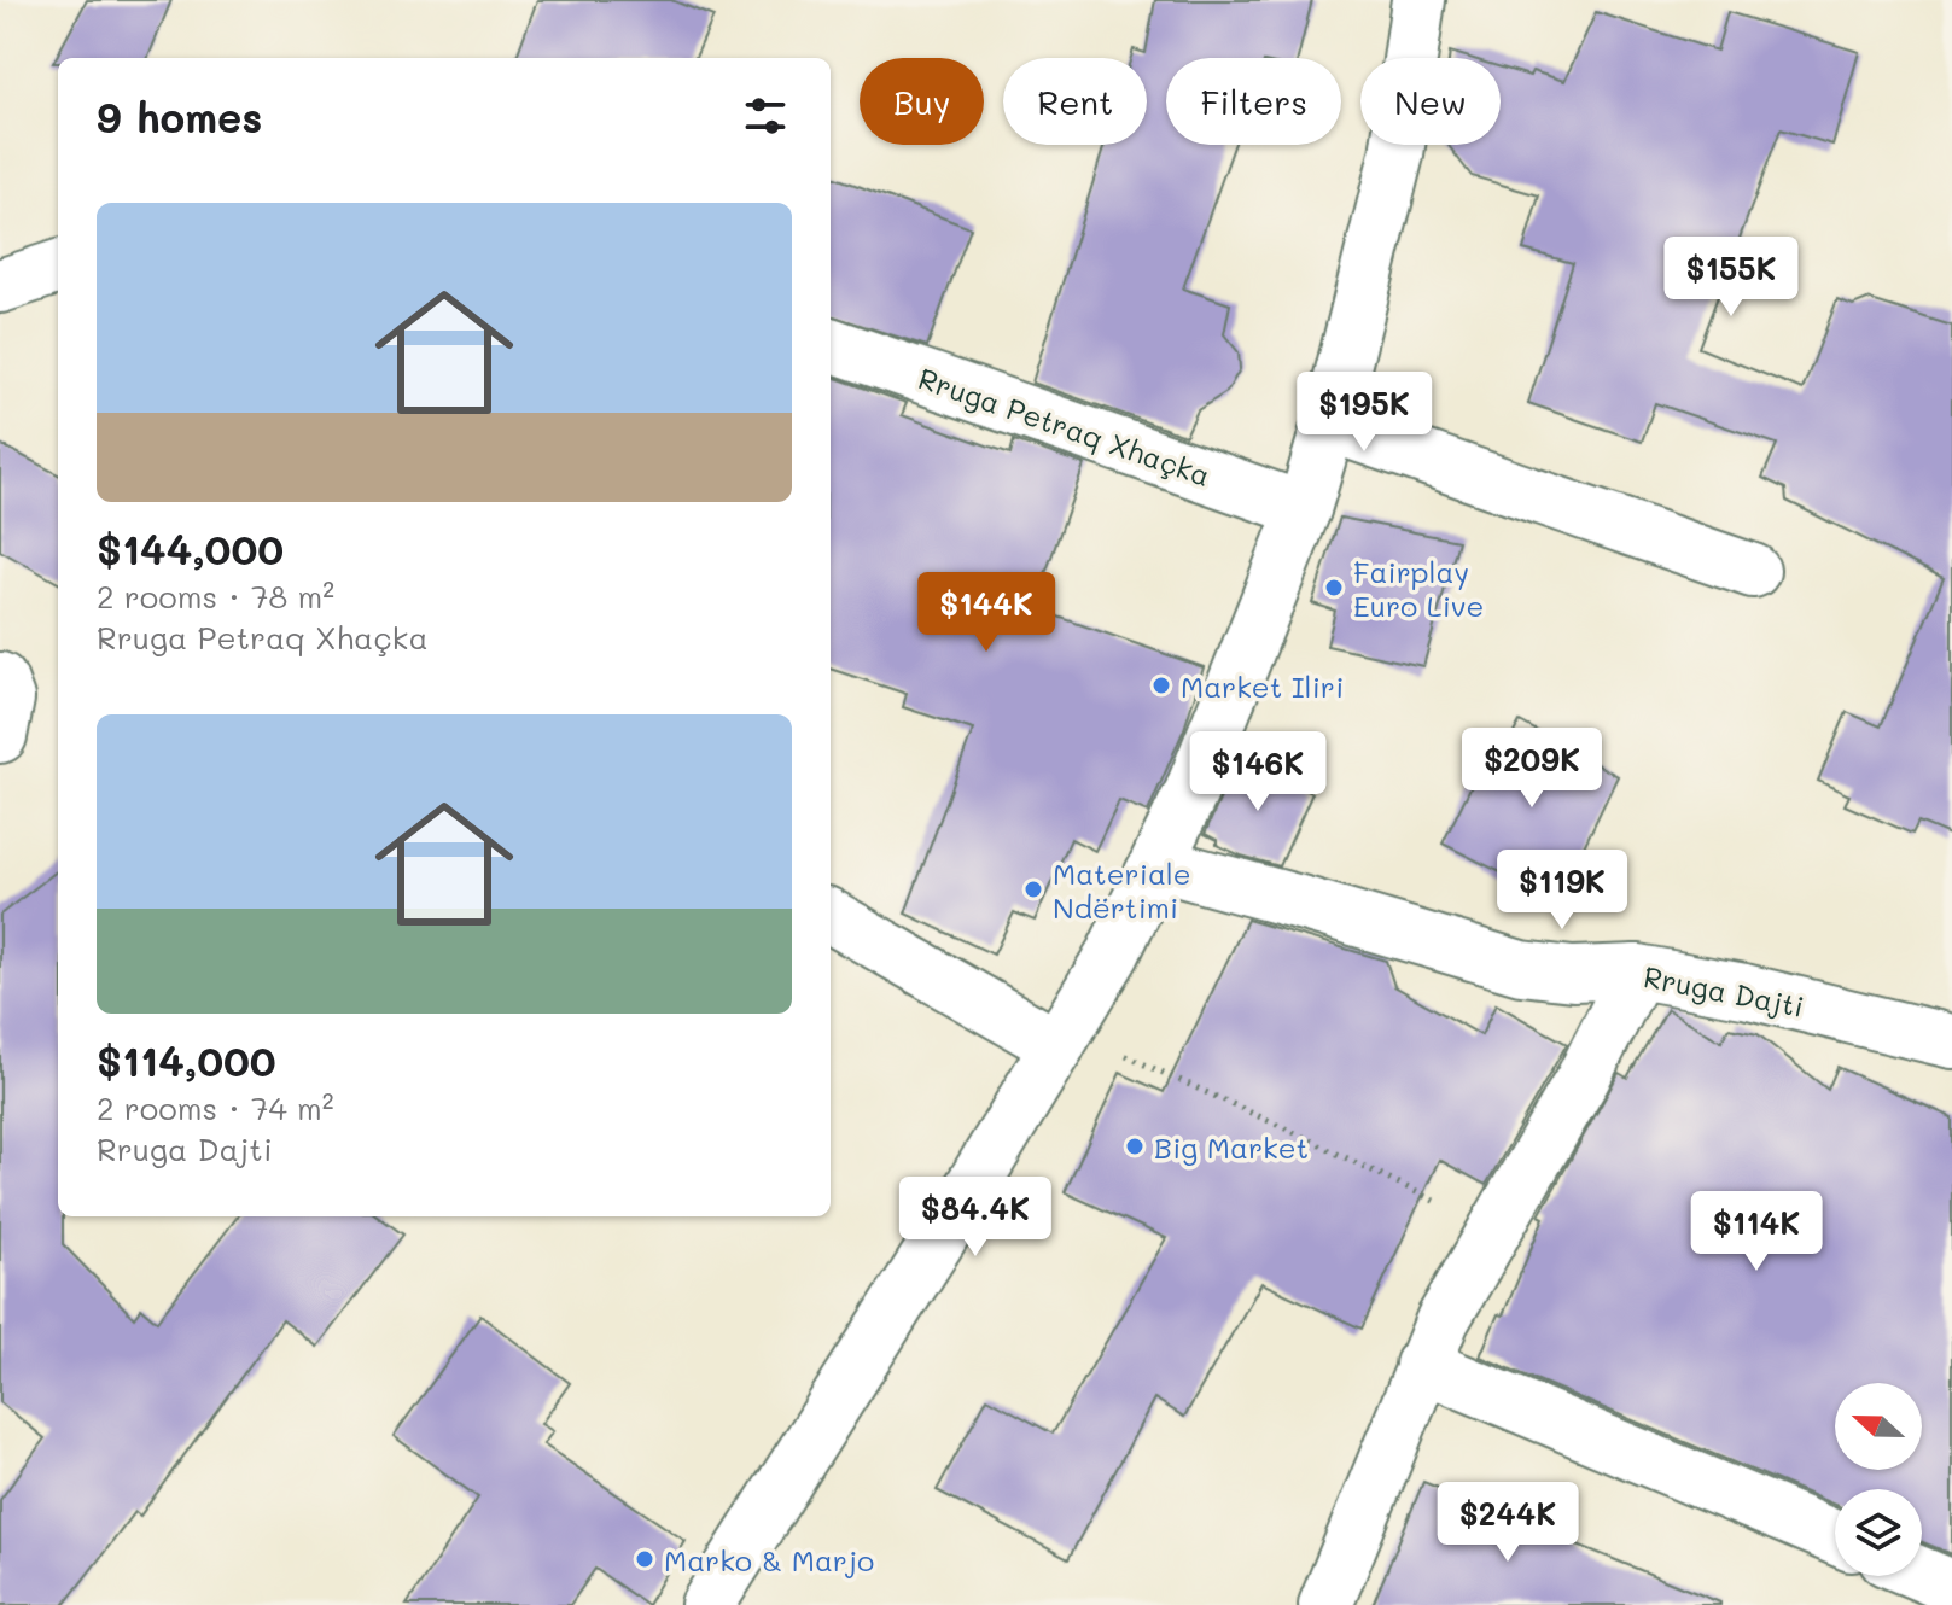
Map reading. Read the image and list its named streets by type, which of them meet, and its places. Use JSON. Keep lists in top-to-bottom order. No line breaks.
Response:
{"streets":{"street":["Rruga Petraq Xhaçka","Rruga Dajti"]},"places":["Fairplay Euro Live","Market Iliri","Materiale Ndërtimi","Big Market","Marko & Marjo"],"north":"left","page":{"chip":["Buy","Rent","Filters","New"],"heading":"9 homes","list":[{"name":"$144,000","note":"2 rooms · 78 m² · Rruga Petraq Xhaçka"},{"name":"$114,000","note":"2 rooms · 74 m² · Rruga Dajti"}],"price":["$155K","$195K","$144K","$209K","$146K","$119K","$84.4K","$114K","$244K"]}}
